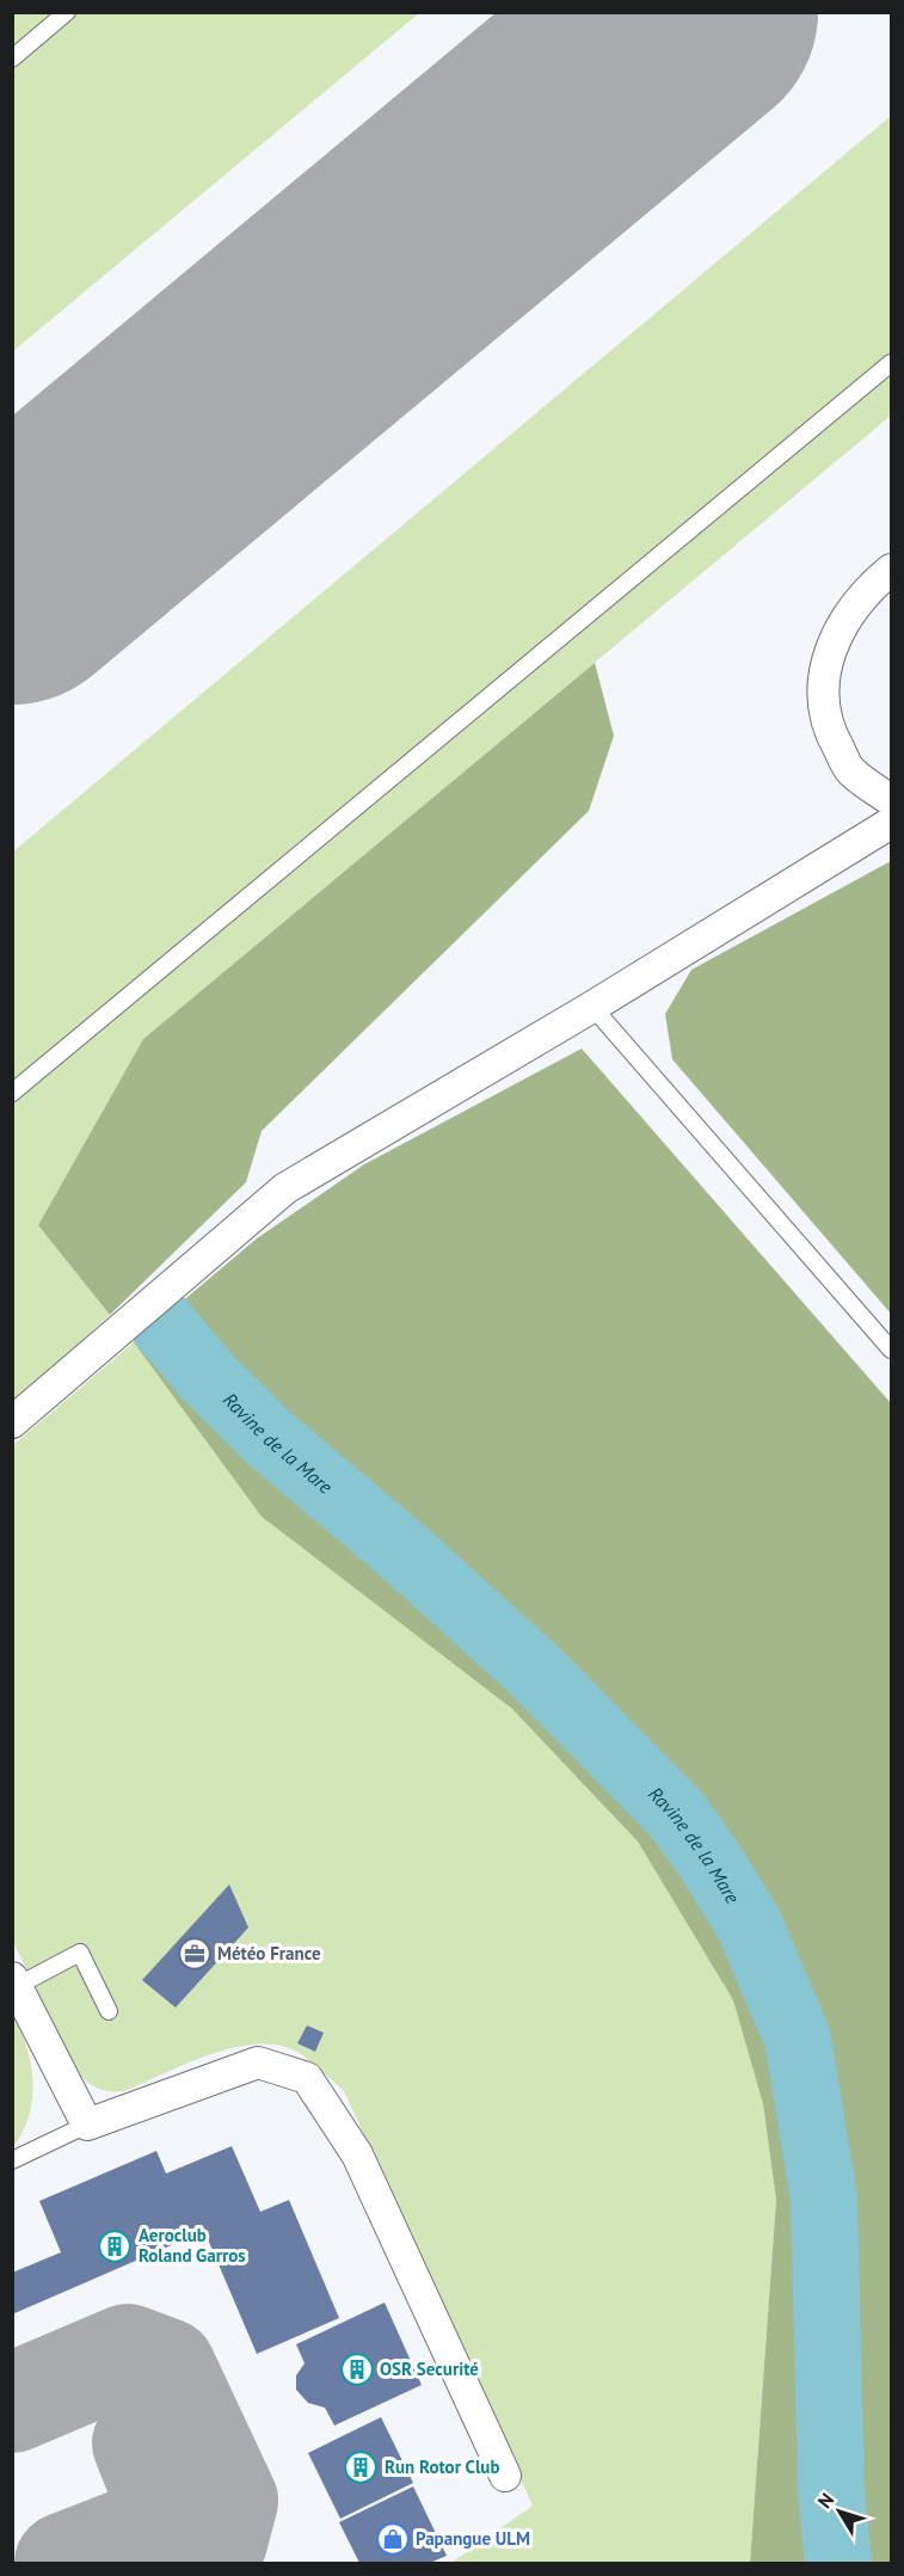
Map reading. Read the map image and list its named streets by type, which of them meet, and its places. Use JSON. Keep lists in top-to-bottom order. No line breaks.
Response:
{"water":["Ravine de la Mare"],"places":{"office":["Météo France"],"building":["Aeroclub Roland Garros","OSR Securité","Run Rotor Club"],"shop":["Papangue ULM"]},"north":"top left"}
